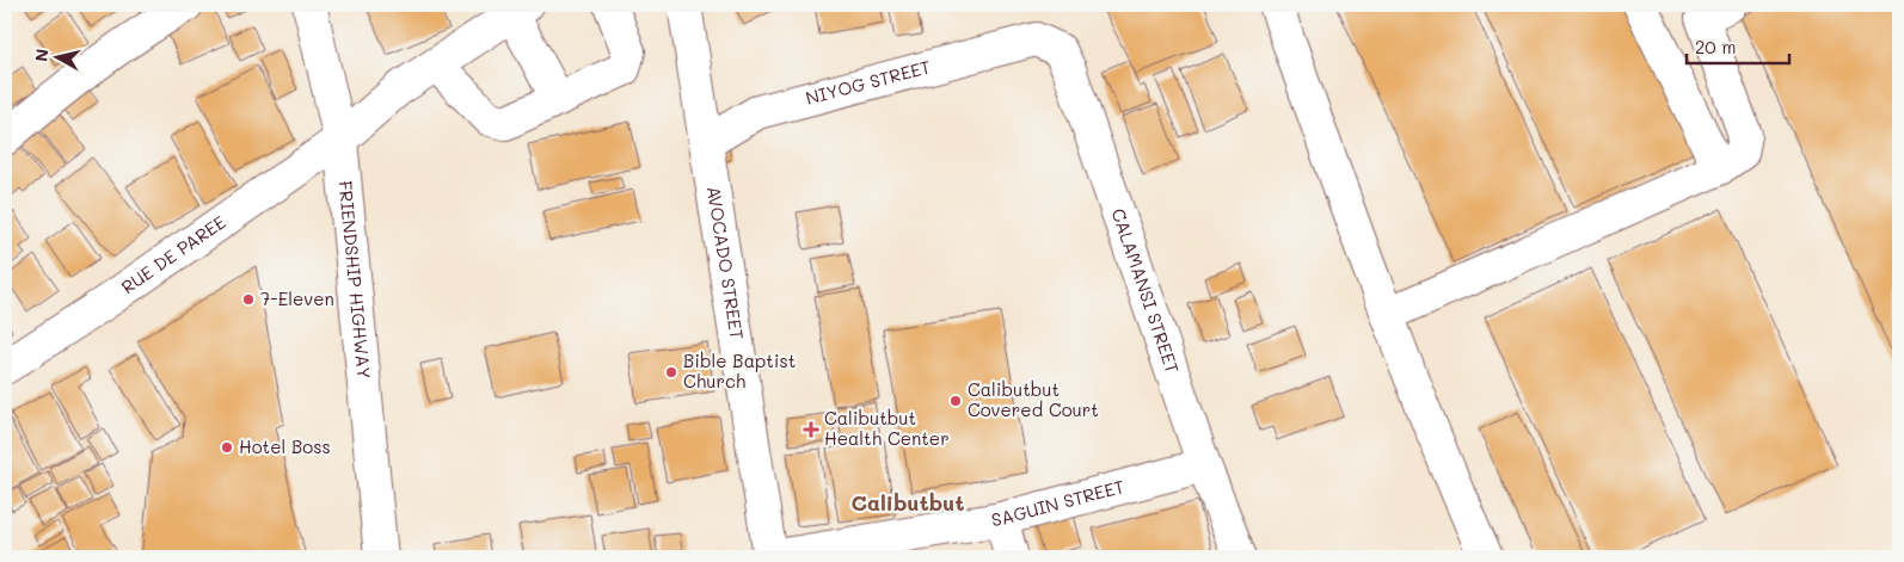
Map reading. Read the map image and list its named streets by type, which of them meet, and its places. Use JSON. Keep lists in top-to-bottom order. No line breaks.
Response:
{"streets":{"street":["NIYOG STREET","RUE DE PAREE","AVOCADO STREET","FRIENDSHIP HIGHWAY","CALAMANSI STREET","SAGUIN STREET"]},"crossings":[["NIYOG STREET","AVOCADO STREET"],["NIYOG STREET","CALAMANSI STREET"],["RUE DE PAREE","FRIENDSHIP HIGHWAY"],["AVOCADO STREET","SAGUIN STREET"],["CALAMANSI STREET","SAGUIN STREET"]],"districts":["Calibutbut"],"places":{"other":["7-Eleven","Bible Baptist Church","Calibutbut Covered Court","Hotel Boss"],"health":["Calibutbut Health Center"]},"scale_bar":"20 m","north":"left"}
